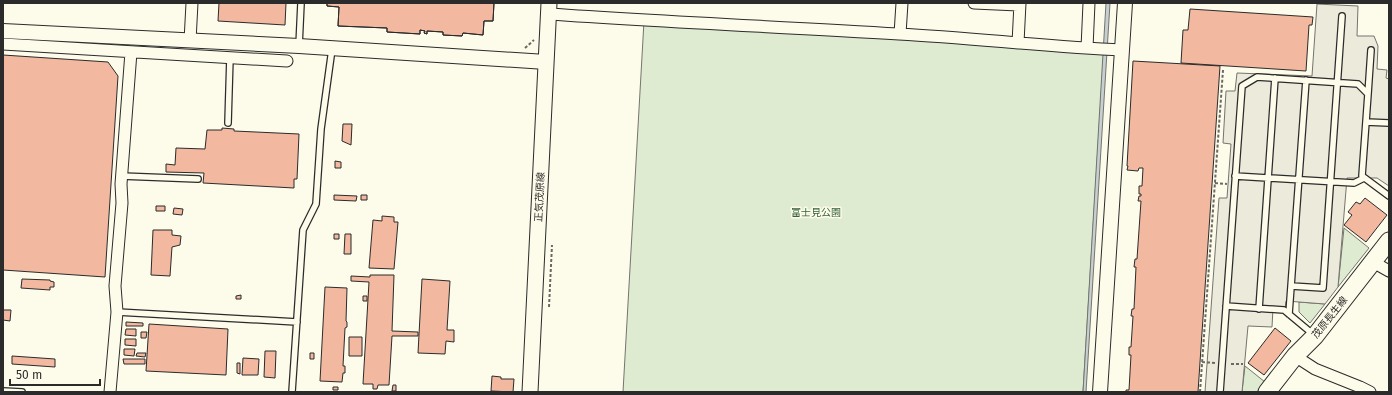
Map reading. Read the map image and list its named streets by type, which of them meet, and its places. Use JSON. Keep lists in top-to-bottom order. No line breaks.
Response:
{"streets":{"main road":["正気茂原線","茂原長生線"]},"parks":["富士見公園"],"scale_bar":"50 m"}
